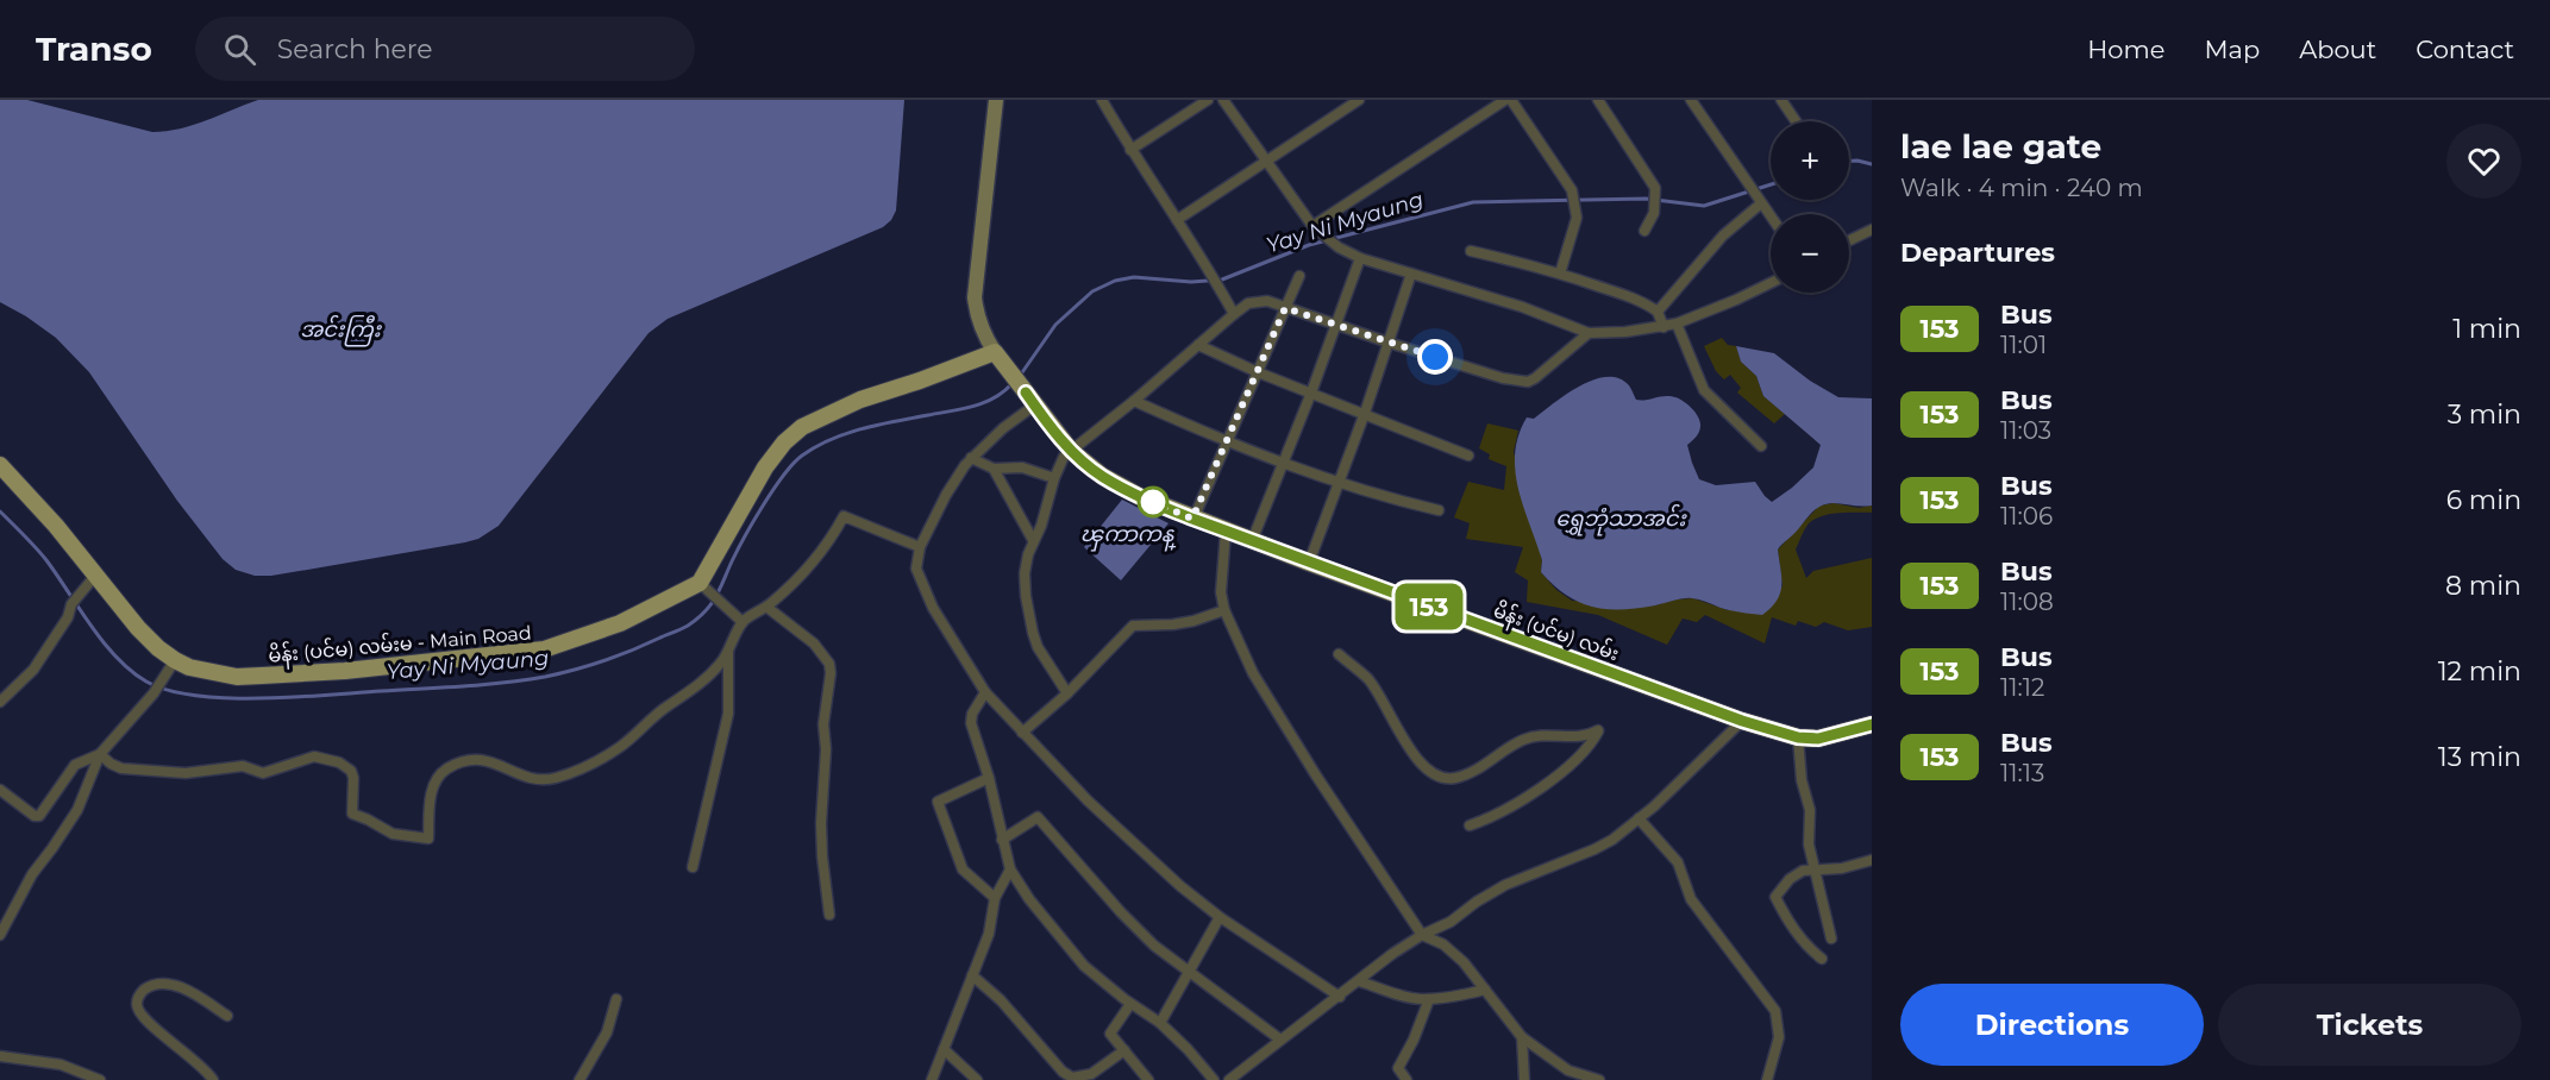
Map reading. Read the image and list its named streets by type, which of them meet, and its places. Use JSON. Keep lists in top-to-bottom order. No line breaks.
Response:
{"streets":{"main road":["မိန်း (ပင်မ) လမ်း","မိန်း (ပင်မ) လမ်းမ - Main Road"]},"water":["Yay Ni Myaung","အင်းကြီး","ရွှေဘုံသာအင်း","ၾကာကန္"],"lines":["bus line 153"],"page":{"header":"Transo","search":"Search here","nav":["Home","Map","About","Contact"],"on_map":"153","heading":[["lae lae gate","Walk · 4 min · 240 m"],"Departures"],"map_buttons":["+","−"],"list":[{"mark":"153","name":"Bus","note":"11:01","value":"1 min"},{"mark":"153","name":"Bus","note":"11:03","value":"3 min"},{"mark":"153","name":"Bus","note":"11:06","value":"6 min"},{"mark":"153","name":"Bus","note":"11:08","value":"8 min"},{"mark":"153","name":"Bus","note":"11:12","value":"12 min"},{"mark":"153","name":"Bus","note":"11:13","value":"13 min"}],"buttons":["Directions","Tickets"]}}
